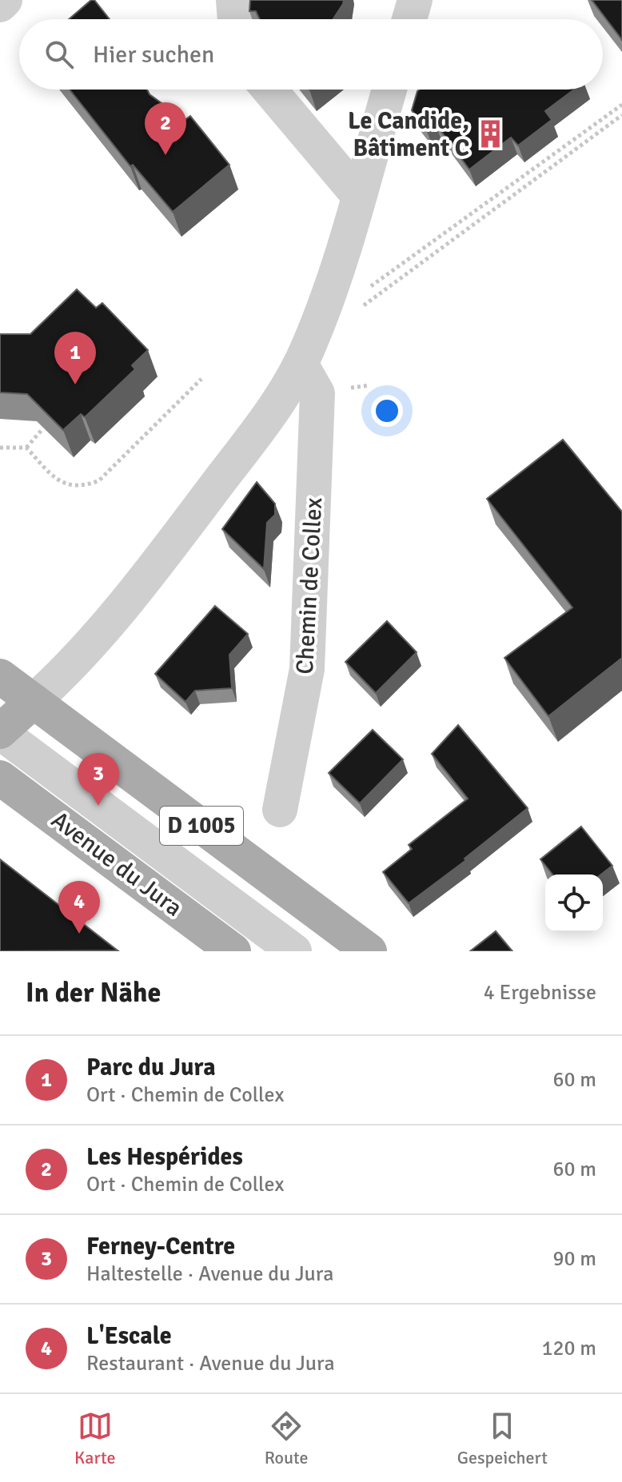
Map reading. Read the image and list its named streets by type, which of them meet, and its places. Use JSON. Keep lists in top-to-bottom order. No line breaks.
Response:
{"streets":{"main road":["D 1005","Avenue du Jura"],"street":["Chemin de Collex"]},"places":{"building":["Le Candide, Bâtiment C"]},"page":{"search":"Hier suchen","pins":["2","1","3","4"],"heading":["In der Nähe","4 Ergebnisse"],"list":[{"mark":"1","name":"Parc du Jura","note":"Ort · Chemin de Collex","value":"60 m"},{"mark":"2","name":"Les Hespérides","note":"Ort · Chemin de Collex","value":"60 m"},{"mark":"3","name":"Ferney-Centre","note":"Haltestelle · Avenue du Jura","value":"90 m"},{"mark":"4","name":"L'Escale","note":"Restaurant · Avenue du Jura","value":"120 m"}],"nav":["Karte","Route","Gespeichert"]}}
